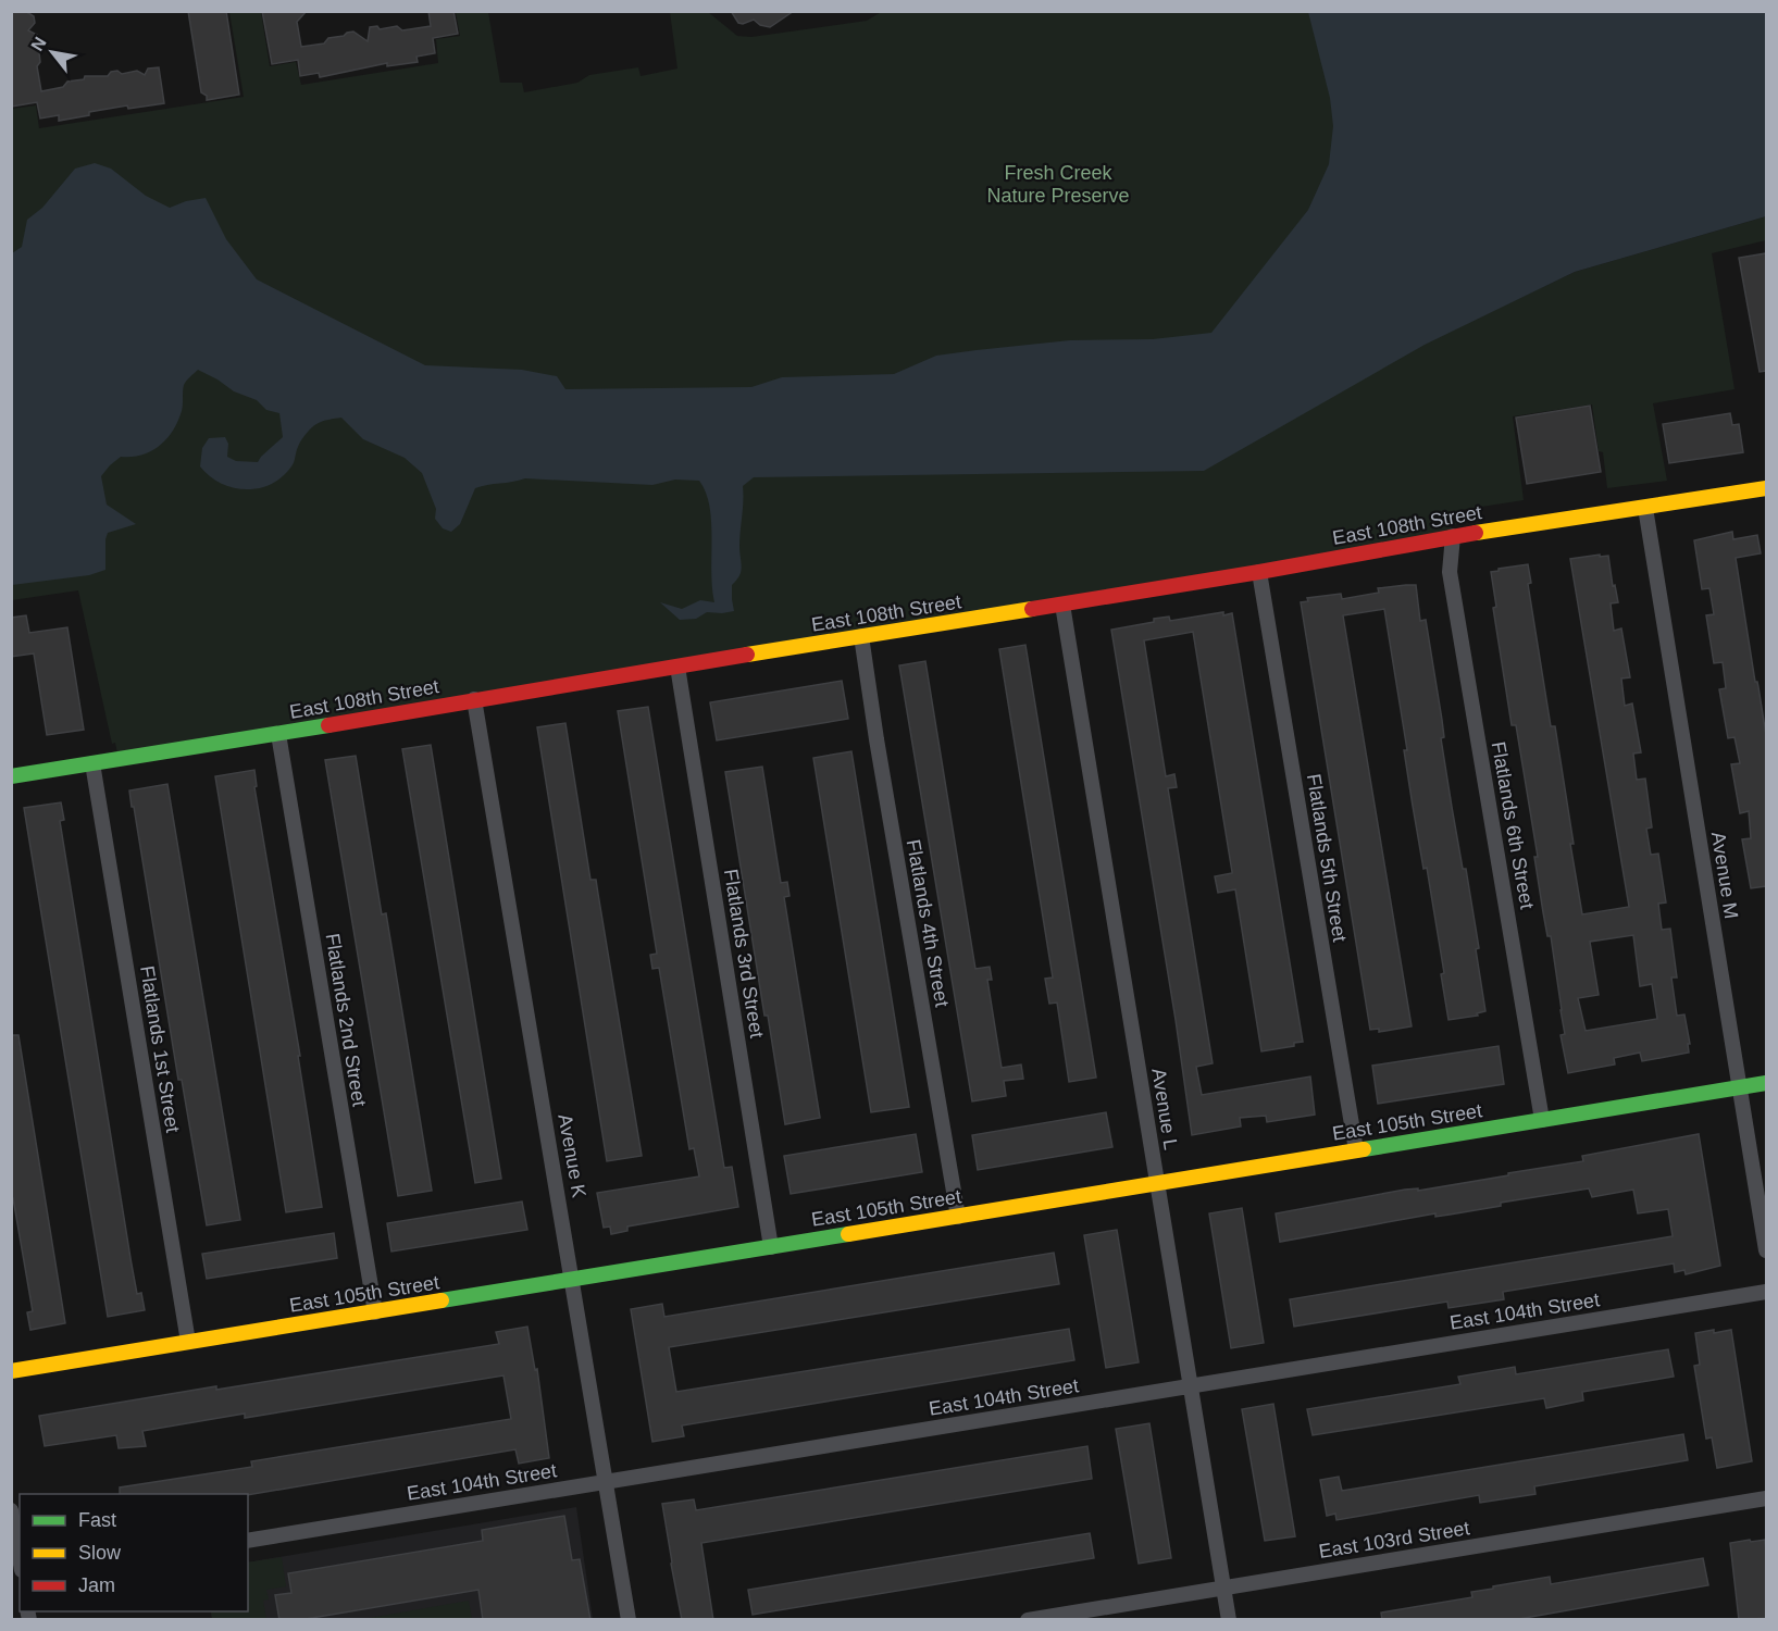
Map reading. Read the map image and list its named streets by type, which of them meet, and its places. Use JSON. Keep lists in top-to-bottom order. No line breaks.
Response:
{"streets":{"street":["East 108th Street","Flatlands 6th Street","Flatlands 5th Street","Avenue M","Flatlands 4th Street","Flatlands 3rd Street","Flatlands 2nd Street","Flatlands 1st Street","Avenue L","East 105th Street","Avenue K","East 104th Street","East 103rd Street"]},"crossings":[["East 108th Street","Flatlands 6th Street"],["East 108th Street","Flatlands 5th Street"],["East 108th Street","Avenue M"],["East 108th Street","Flatlands 4th Street"],["East 108th Street","Flatlands 3rd Street"],["East 108th Street","Flatlands 2nd Street"],["East 108th Street","Flatlands 1st Street"],["East 108th Street","Avenue L"],["East 108th Street","Avenue K"],["Flatlands 6th Street","East 105th Street"],["Flatlands 5th Street","East 105th Street"],["Avenue M","East 105th Street"],["Flatlands 4th Street","East 105th Street"],["Flatlands 3rd Street","East 105th Street"],["Flatlands 2nd Street","East 105th Street"],["Flatlands 1st Street","East 105th Street"],["Avenue L","East 105th Street"],["Avenue L","East 104th Street"],["Avenue L","East 103rd Street"],["East 105th Street","Avenue K"],["Avenue K","East 104th Street"]],"parks":["Fresh Creek Nature Preserve"],"legend":["Fast","Slow","Jam"],"north":"top left"}
